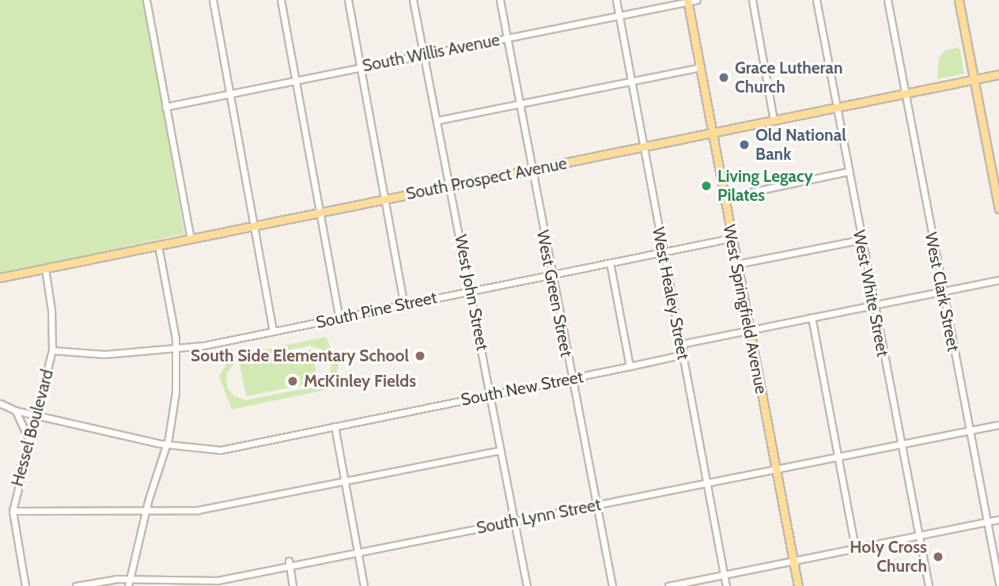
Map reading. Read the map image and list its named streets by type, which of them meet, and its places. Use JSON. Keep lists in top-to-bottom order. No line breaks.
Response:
{"streets":{"main road":["South Prospect Avenue","West Springfield Avenue"],"street":["South Willis Avenue","West Clark Street","West John Street","West Green Street","West Healey Street","West White Street","South Pine Street","South New Street","Hessel Boulevard","South Lynn Street"]},"crossings":[["South Willis Avenue","West John Street"],["South Willis Avenue","West Green Street"],["South Willis Avenue","West Healey Street"],["South Willis Avenue","West Springfield Avenue"],["South Prospect Avenue","West Clark Street"],["South Prospect Avenue","West John Street"],["South Prospect Avenue","West Green Street"],["South Prospect Avenue","West Healey Street"],["South Prospect Avenue","West White Street"],["South Prospect Avenue","West Springfield Avenue"],["South Prospect Avenue","Hessel Boulevard"],["West Clark Street","South New Street"],["West Clark Street","South Lynn Street"],["West John Street","South Pine Street"],["West John Street","South New Street"],["West John Street","South Lynn Street"],["West Green Street","South Pine Street"],["West Green Street","South New Street"],["West Green Street","South Lynn Street"],["West Healey Street","South Pine Street"],["West Healey Street","South New Street"],["West Healey Street","South Lynn Street"],["West White Street","South New Street"],["West White Street","South Lynn Street"],["West Springfield Avenue","South Pine Street"],["West Springfield Avenue","South New Street"],["West Springfield Avenue","South Lynn Street"],["South Pine Street","Hessel Boulevard"],["South New Street","Hessel Boulevard"]],"places":["Grace Lutheran Church","Old National Bank","Living Legacy Pilates","South Side Elementary School","McKinley Fields","Holy Cross Church"]}
